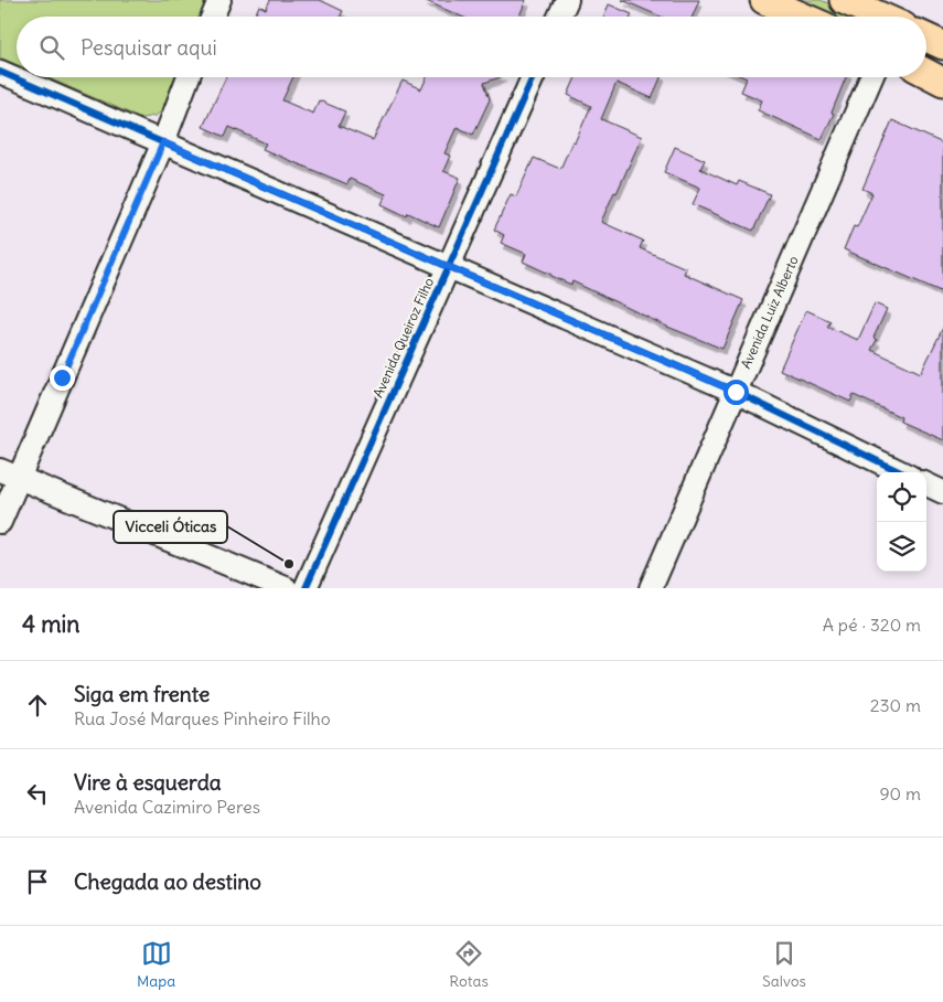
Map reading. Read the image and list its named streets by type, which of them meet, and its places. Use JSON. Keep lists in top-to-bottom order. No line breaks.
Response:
{"streets":{"street":["Avenida Luiz Alberto","Avenida Queiroz Filho"]},"places":["Vicceli Óticas"],"page":{"search":"Pesquisar aqui","heading":["4 min","A pé · 320 m"],"list":[["Siga em frente","Rua José Marques Pinheiro Filho","230 m"],["Vire à esquerda","Avenida Cazimiro Peres","90 m"],"Chegada ao destino"],"nav":["Mapa","Rotas","Salvos"]}}
